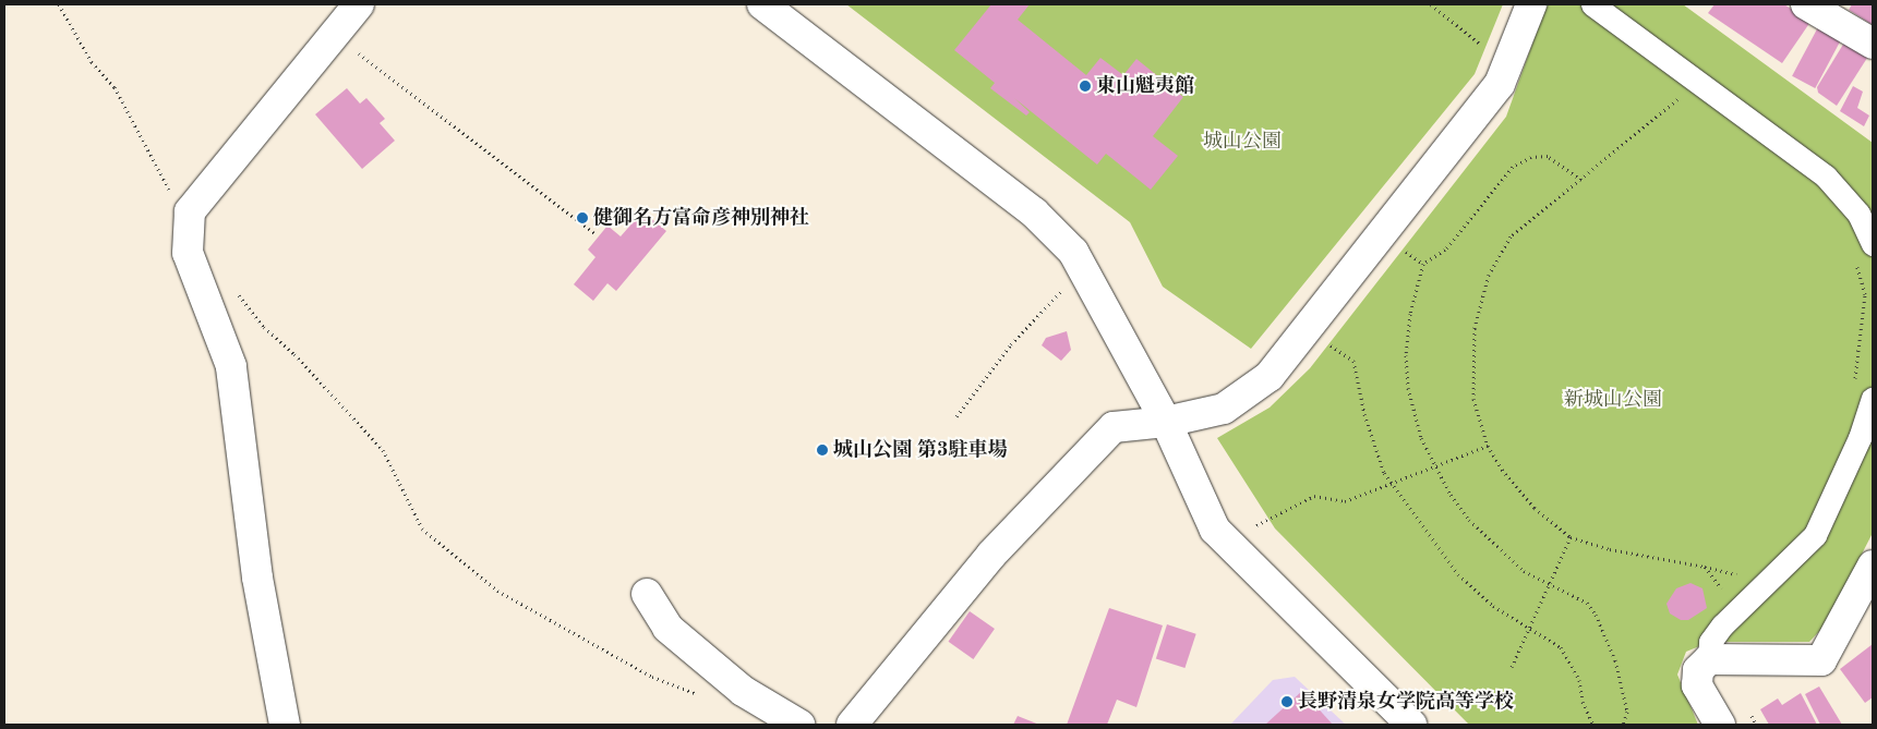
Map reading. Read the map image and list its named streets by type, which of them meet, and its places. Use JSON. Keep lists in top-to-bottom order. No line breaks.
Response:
{"parks":["城山公園","新城山公園"],"places":["東山魁夷館","健御名方富命彦神別神社","城山公園 第3駐車場","長野清泉女学院高等学校"]}
